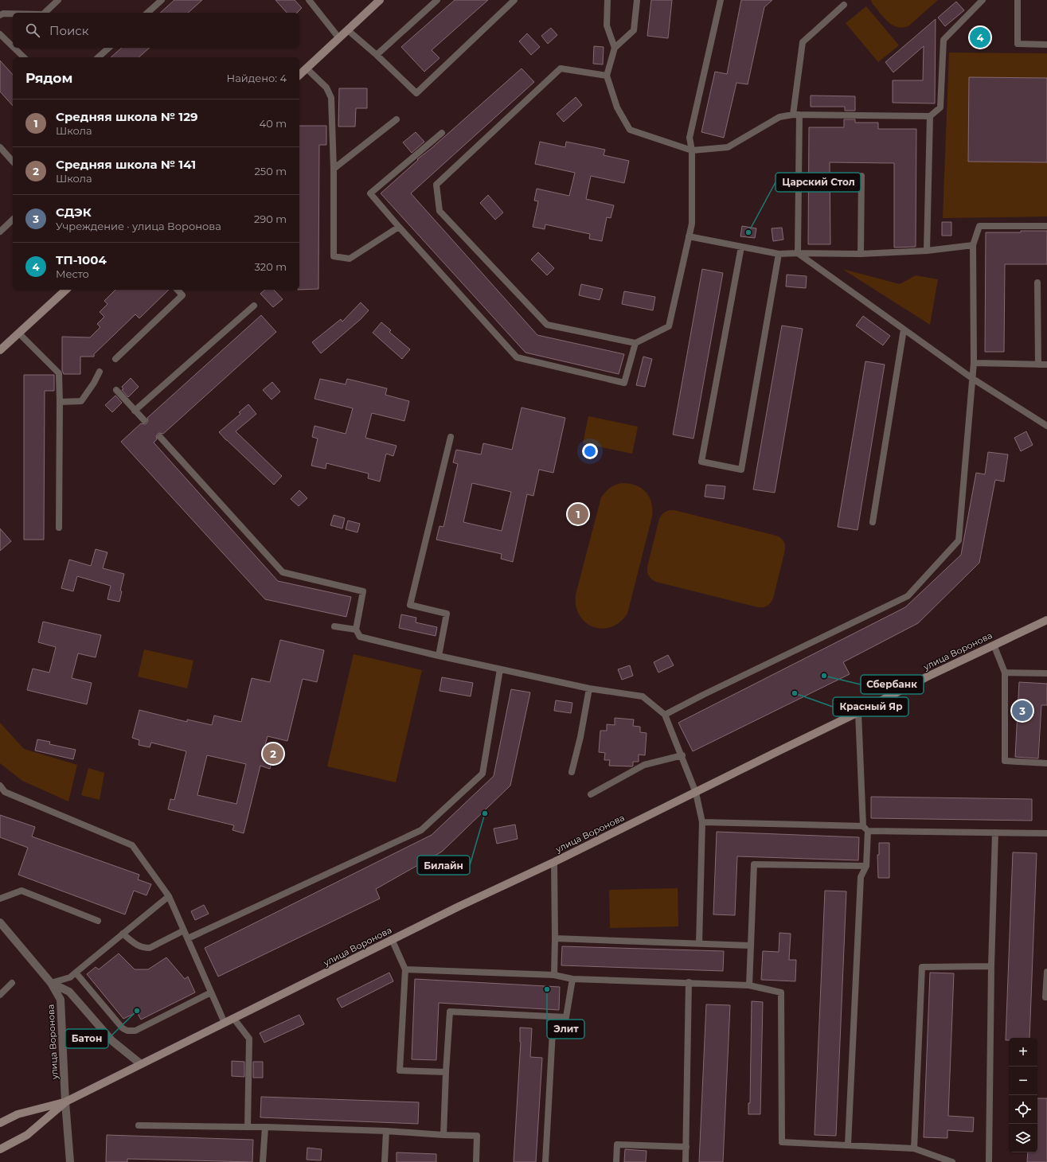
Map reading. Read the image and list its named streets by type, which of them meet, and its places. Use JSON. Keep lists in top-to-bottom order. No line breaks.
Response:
{"streets":{"main road":["улица Воронова"]},"places":["Царский Стол","Сбербанк","Красный Яр","Билайн","Элит","Батон"],"page":{"search":"Поиск","pins":["4","1","3","2"],"heading":["Рядом","Найдено: 4"],"list":[{"mark":"1","name":"Средняя школа № 129","note":"Школа","value":"40 m"},{"mark":"2","name":"Средняя школа № 141","note":"Школа","value":"250 m"},{"mark":"3","name":"СДЭК","note":"Учреждение · улица Воронова","value":"290 m"},{"mark":"4","name":"ТП-1004","note":"Место","value":"320 m"}],"map_buttons":["+","−"]}}
